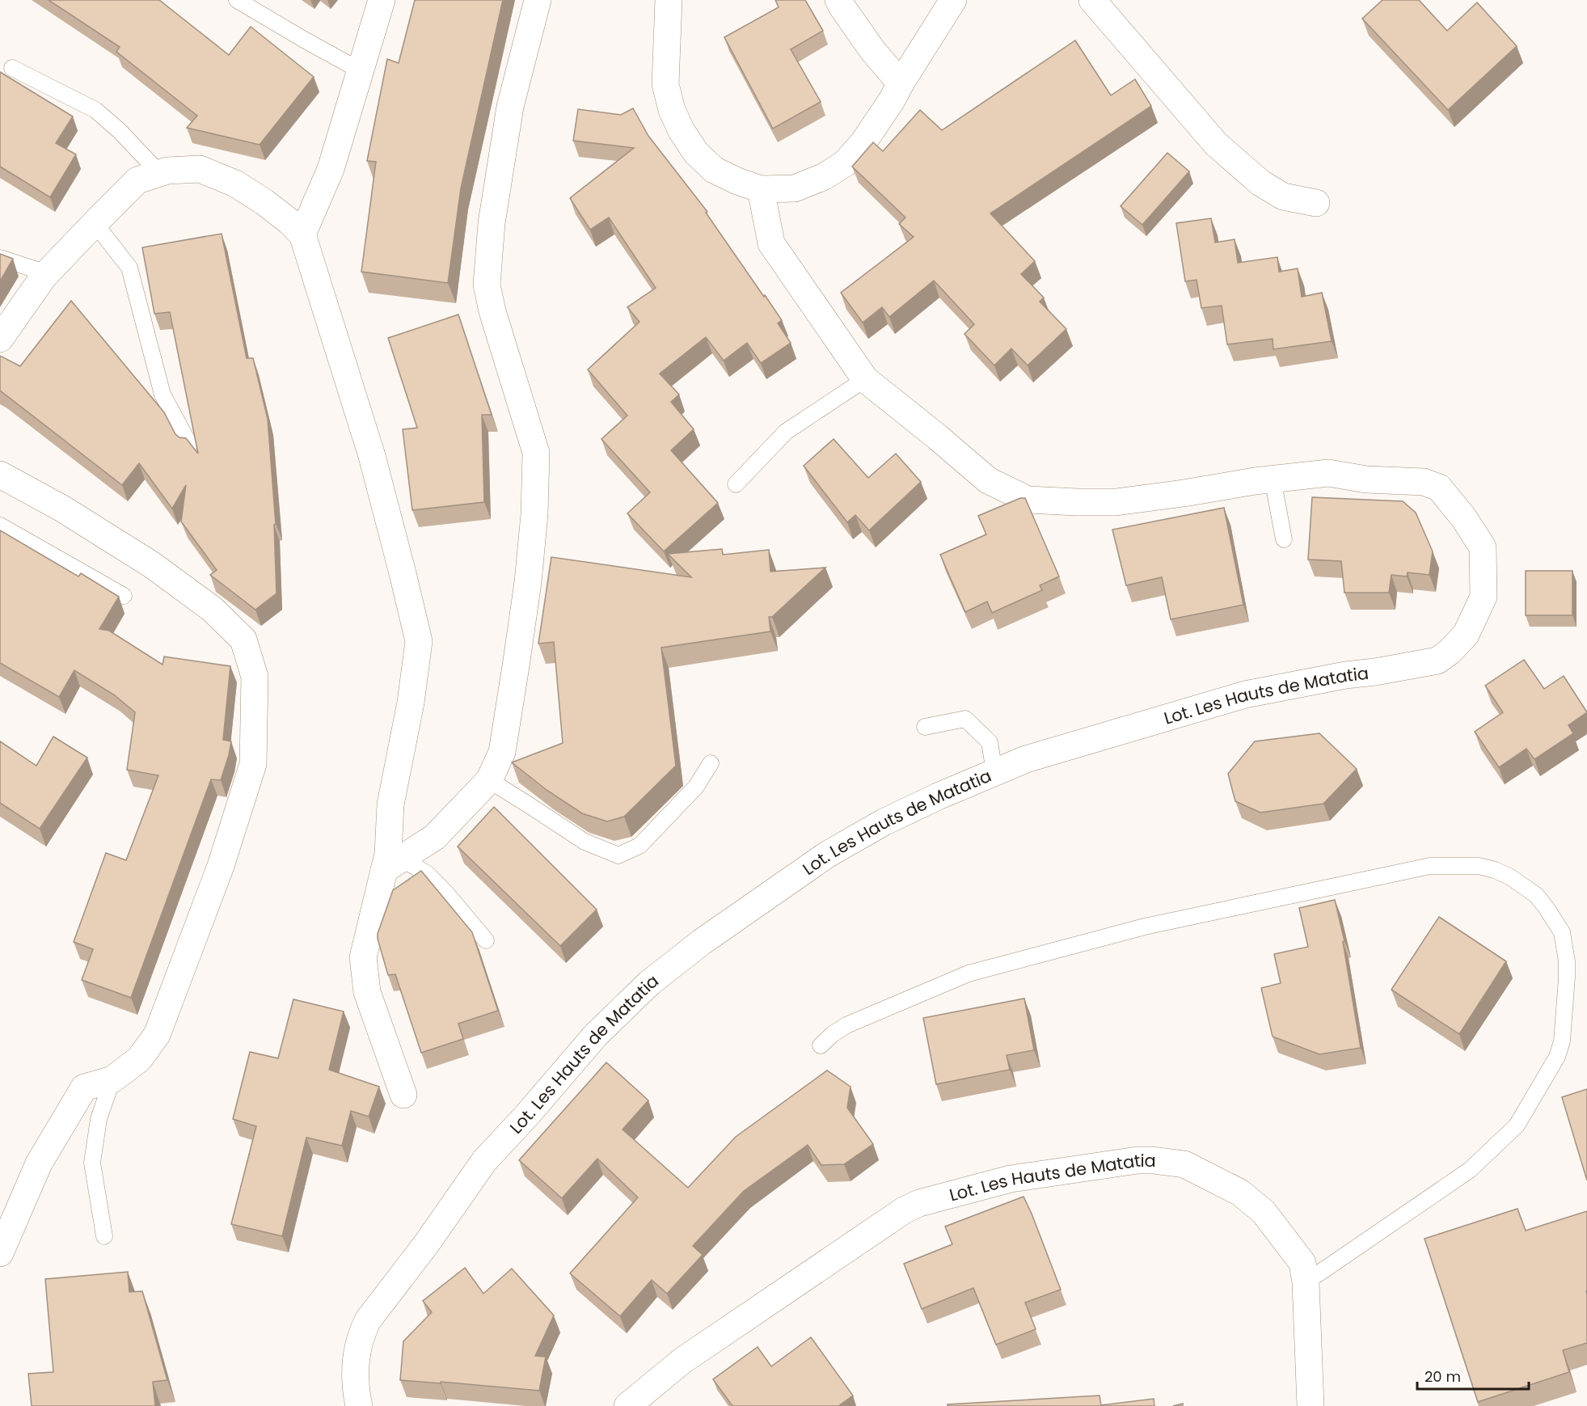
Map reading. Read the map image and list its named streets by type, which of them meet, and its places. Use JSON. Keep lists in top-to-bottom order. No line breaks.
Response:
{"streets":{"street":["Lot. Les Hauts de Matatia"]},"scale_bar":"20 m"}
